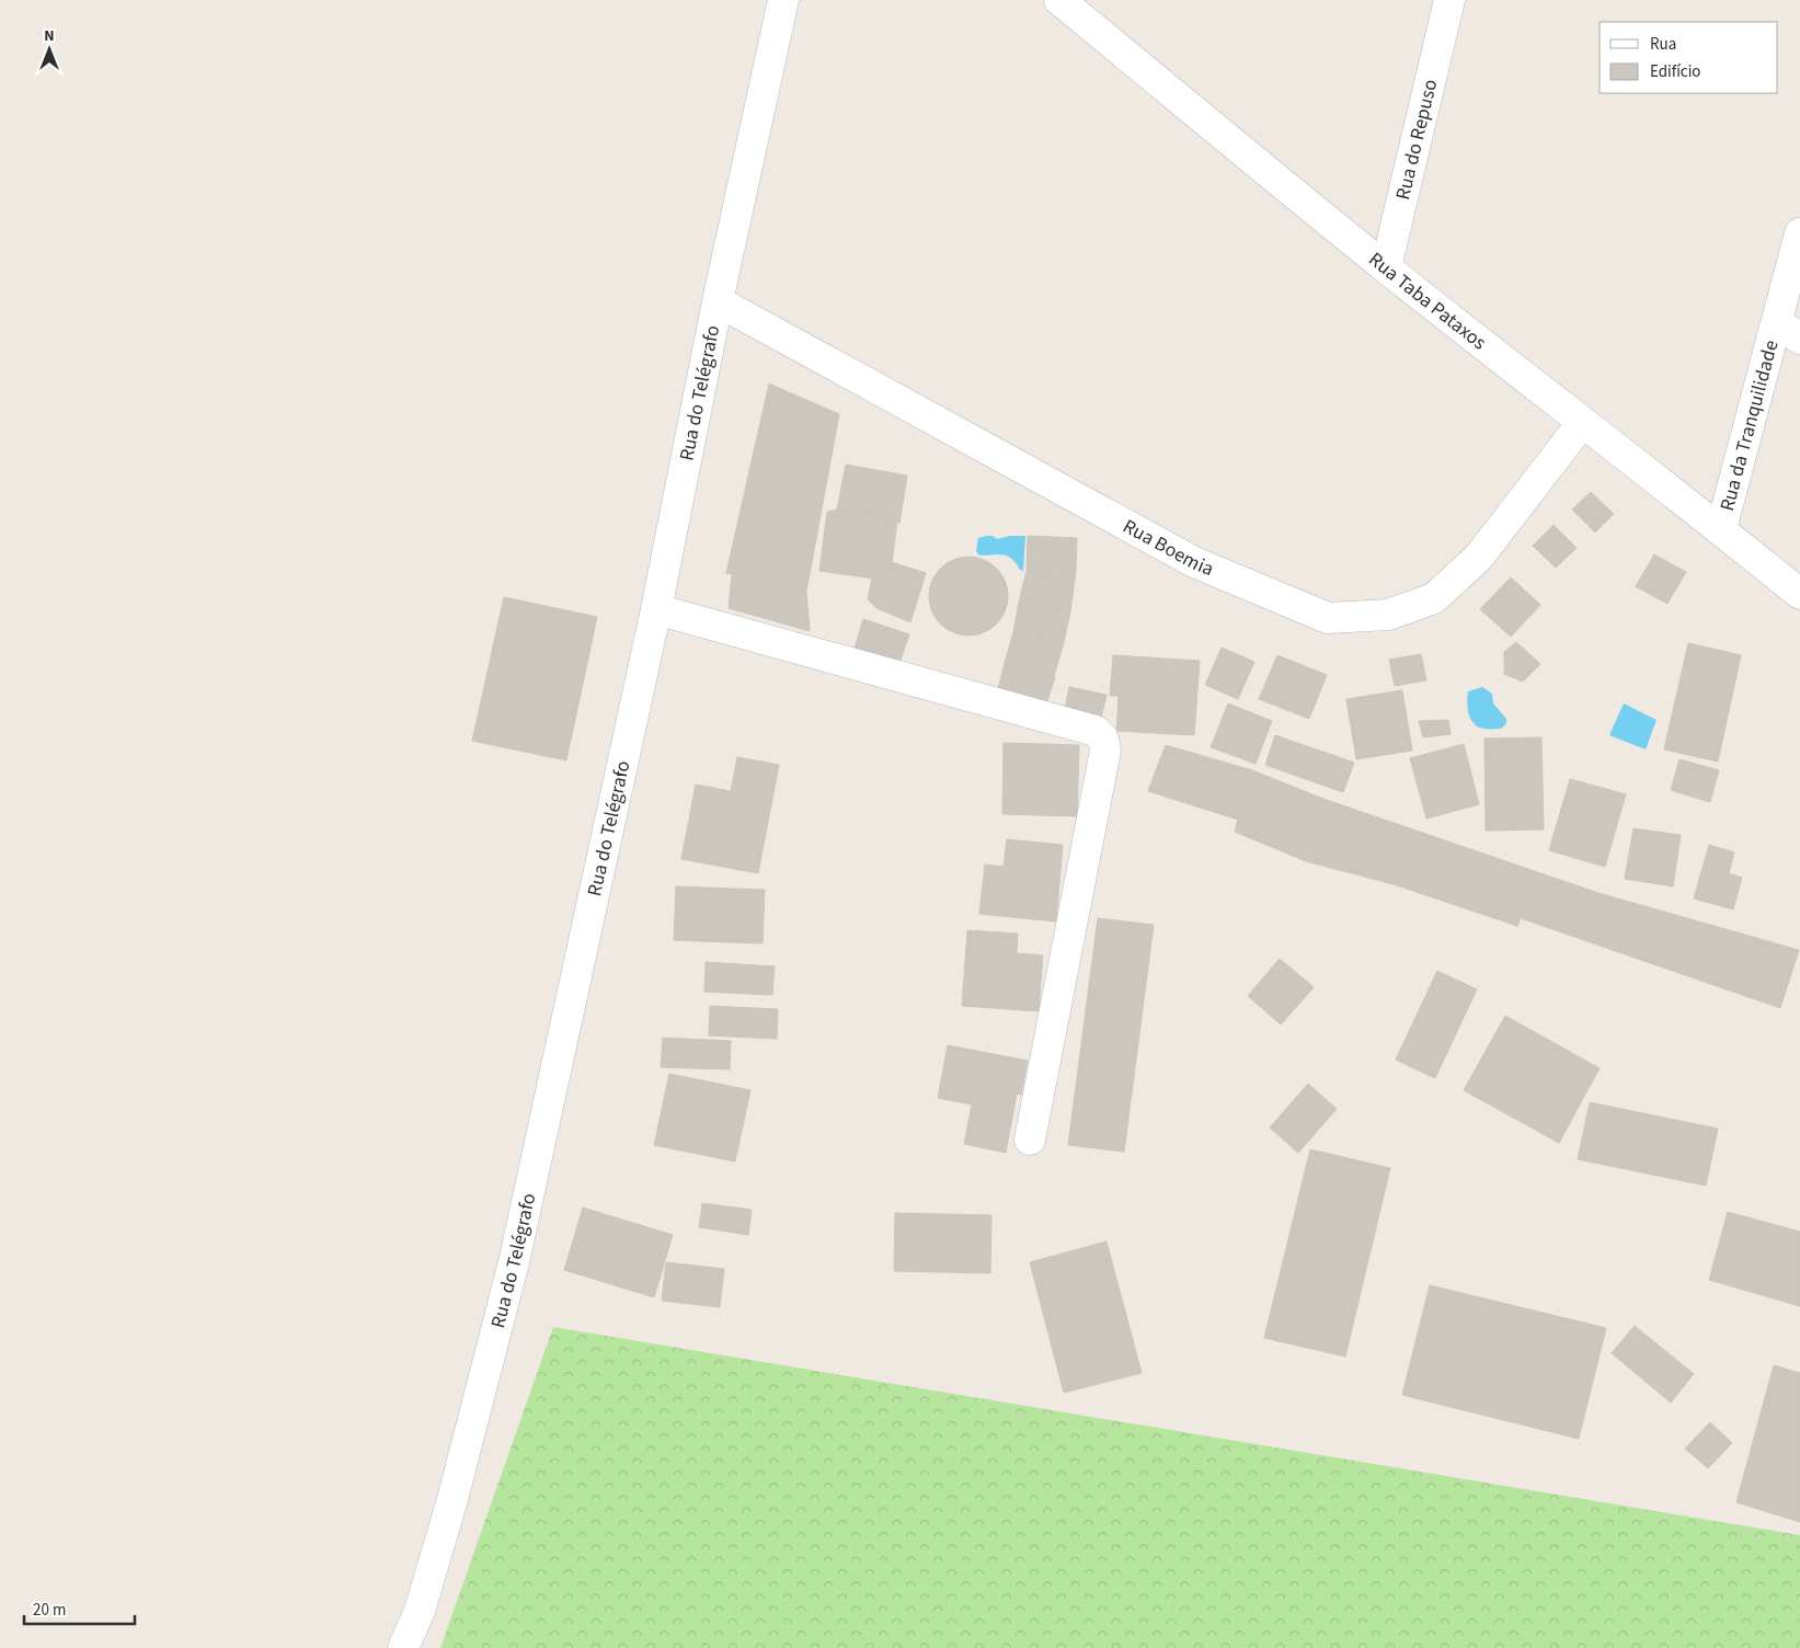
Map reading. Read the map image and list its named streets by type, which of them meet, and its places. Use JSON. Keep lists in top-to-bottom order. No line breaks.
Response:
{"streets":{"street":["Rua do Repuso","Rua Taba Pataxos","Rua do Telégrafo","Rua da Tranquilidade","Rua Boemia"]},"crossings":[["Rua do Repuso","Rua Taba Pataxos"],["Rua Taba Pataxos","Rua da Tranquilidade"],["Rua Taba Pataxos","Rua Boemia"],["Rua do Telégrafo","Rua Boemia"]],"legend":["Rua","Edifício"],"scale_bar":"20 m","north":"top"}
